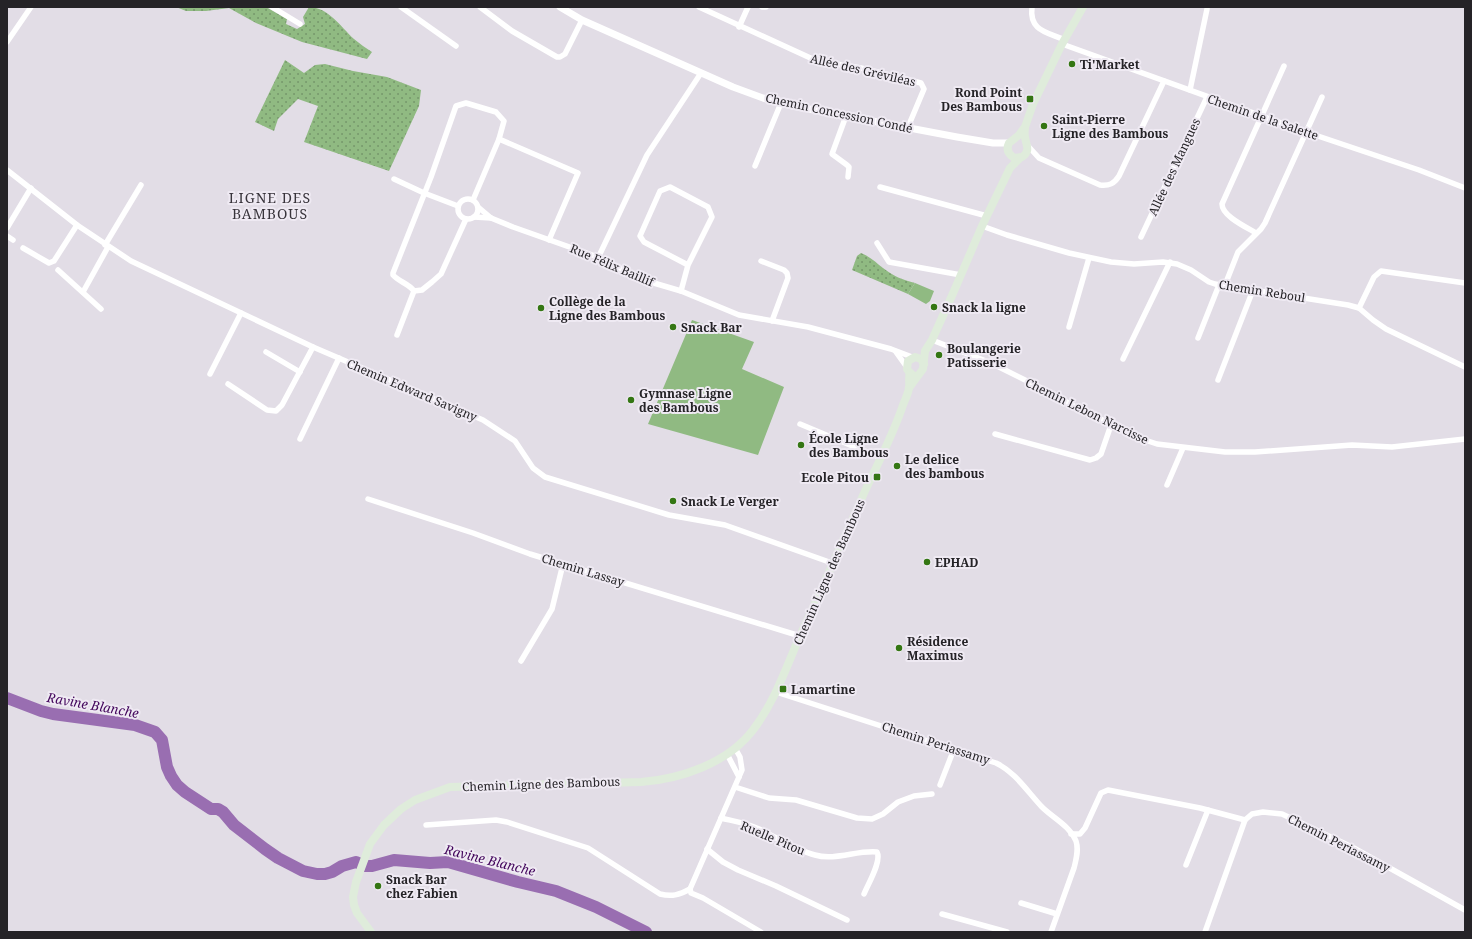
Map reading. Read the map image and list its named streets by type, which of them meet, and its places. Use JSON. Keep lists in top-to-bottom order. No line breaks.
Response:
{"streets":{"main road":["Chemin Ligne des Bambous"],"street":["Allée des Gréviléas","Chemin Concession Condé","Chemin de la Salette","Allée des Mangues","Rue Félix Baillif","Chemin Reboul","Chemin Edward Savigny","Chemin Lebon Narcisse","Chemin Lassay","Chemin Periassamy","Ruelle Pitou"]},"crossings":[["Allée des Gréviléas","Chemin Concession Condé"],["Chemin de la Salette","Allée des Mangues"],["Rue Félix Baillif","Chemin Ligne des Bambous"],["Chemin Edward Savigny","Chemin Ligne des Bambous"],["Chemin Lassay","Chemin Ligne des Bambous"],["Chemin Ligne des Bambous","Chemin Periassamy"]],"districts":["LIGNE DES BAMBOUS"],"water":["Ravine Blanche"],"places":{"other":["Ti'Market","Saint-Pierre Ligne des Bambous","Snack la ligne","Collège de la Ligne des Bambous","Snack Bar","Boulangerie Patisserie","Gymnase Ligne des Bambous","École Ligne des Bambous","Le delice des bambous","Snack Le Verger","EPHAD","Résidence Maximus","Snack Bar chez Fabien"],"transit":["Rond Point Des Bambous","Ecole Pitou","Lamartine"]}}
